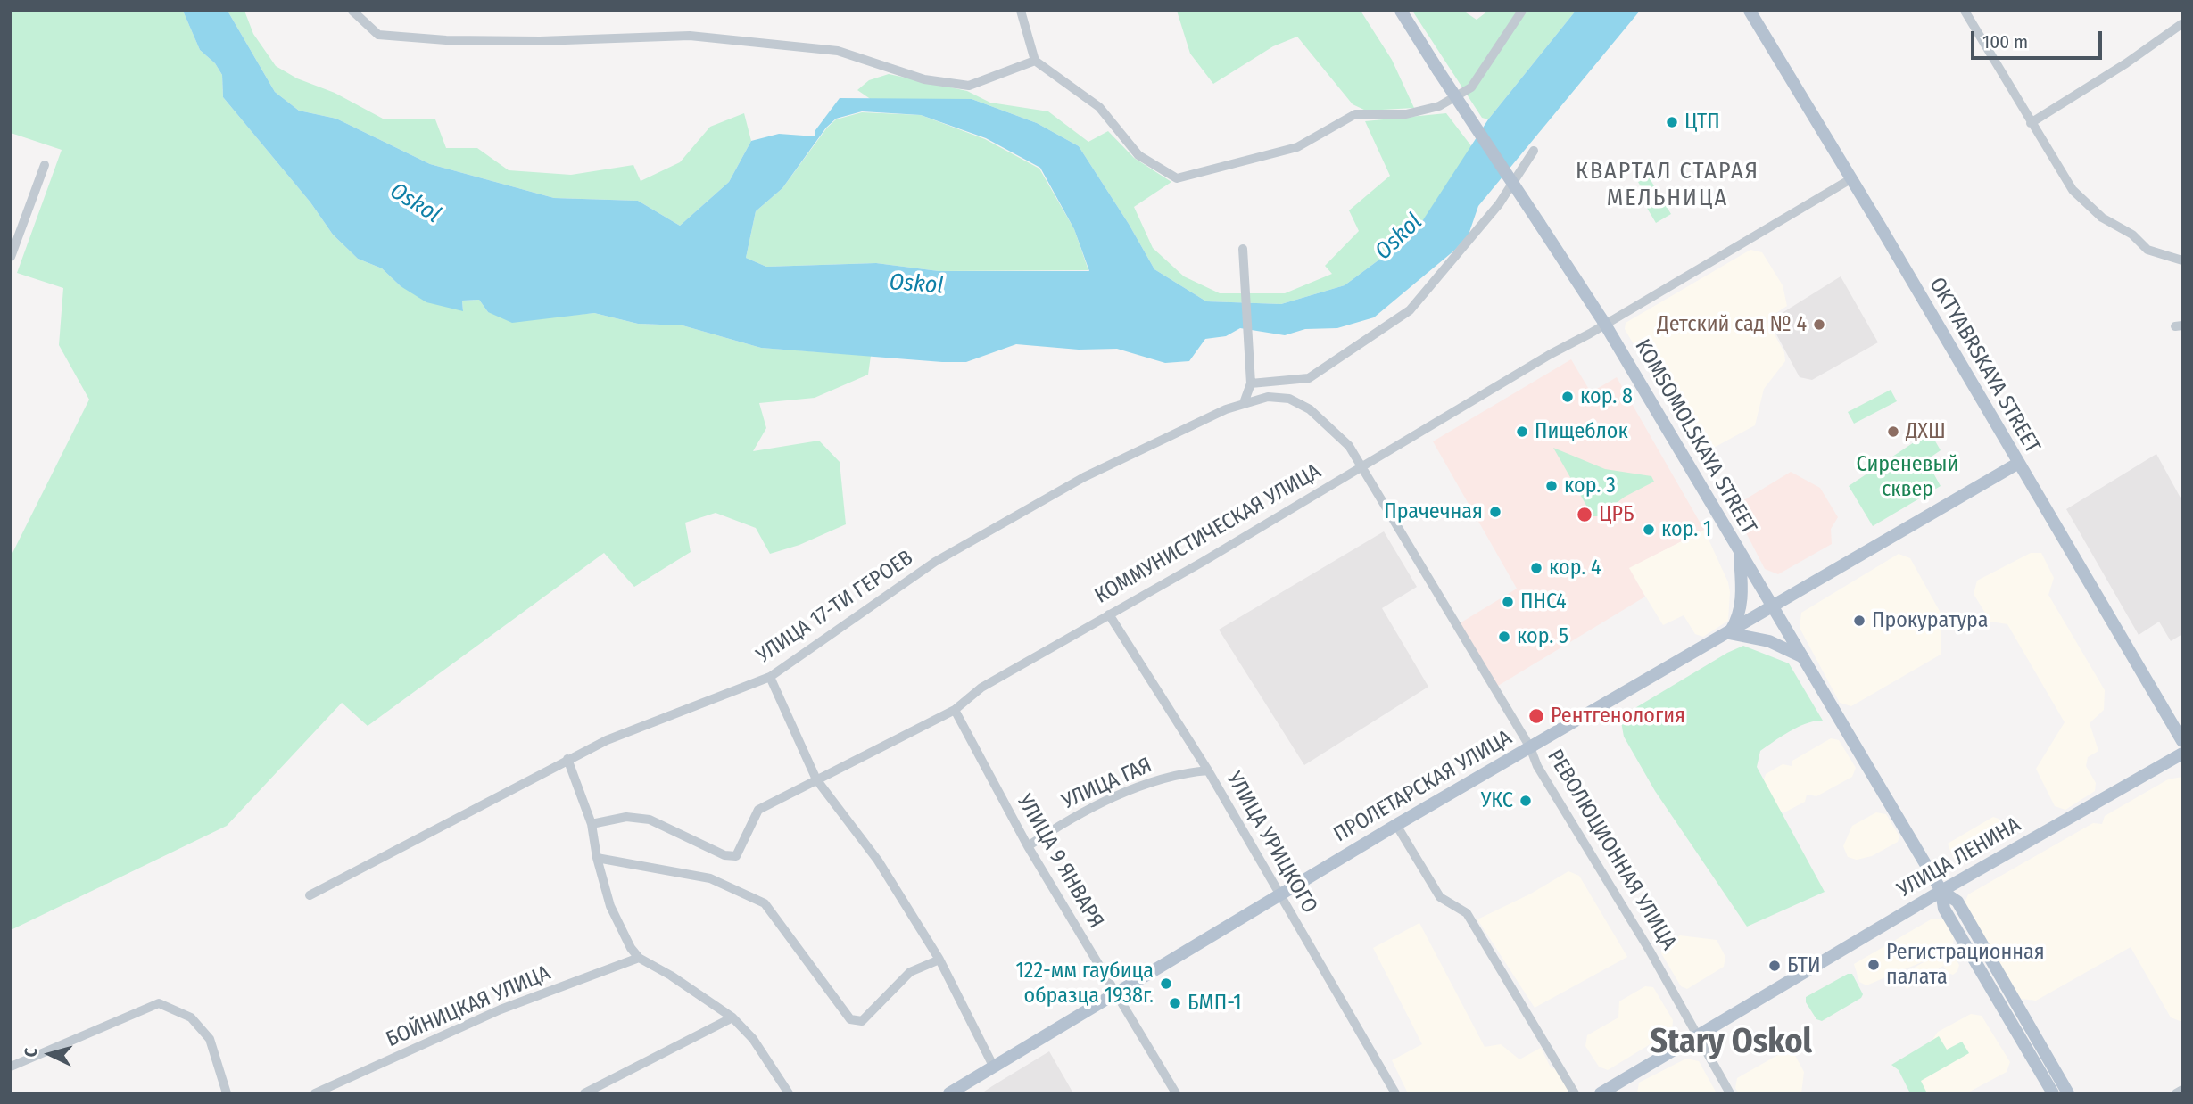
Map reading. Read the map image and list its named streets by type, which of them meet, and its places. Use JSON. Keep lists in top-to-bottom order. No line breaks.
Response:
{"streets":{"main road":["OKTYABRSKAYA STREET","KOMSOMOLSKAYA STREET","ПРОЛЕТАРСКАЯ УЛИЦА","УЛИЦА ЛЕНИНА"],"street":["КОММУНИСТИЧЕСКАЯ УЛИЦА","УЛИЦА 17-ТИ ГЕРОЕВ","УЛИЦА ГАЯ","УЛИЦА УРИЦКОГО","РЕВОЛЮЦИОННАЯ УЛИЦА","УЛИЦА 9 ЯНВАРЯ","БОЙНИЦКАЯ УЛИЦА"]},"crossings":[["OKTYABRSKAYA STREET","КОММУНИСТИЧЕСКАЯ УЛИЦА"],["OKTYABRSKAYA STREET","ПРОЛЕТАРСКАЯ УЛИЦА"],["KOMSOMOLSKAYA STREET","КОММУНИСТИЧЕСКАЯ УЛИЦА"],["KOMSOMOLSKAYA STREET","ПРОЛЕТАРСКАЯ УЛИЦА"],["KOMSOMOLSKAYA STREET","УЛИЦА ЛЕНИНА"],["КОММУНИСТИЧЕСКАЯ УЛИЦА","УЛИЦА 17-ТИ ГЕРОЕВ"],["КОММУНИСТИЧЕСКАЯ УЛИЦА","УЛИЦА УРИЦКОГО"],["КОММУНИСТИЧЕСКАЯ УЛИЦА","РЕВОЛЮЦИОННАЯ УЛИЦА"],["КОММУНИСТИЧЕСКАЯ УЛИЦА","УЛИЦА 9 ЯНВАРЯ"],["УЛИЦА 17-ТИ ГЕРОЕВ","РЕВОЛЮЦИОННАЯ УЛИЦА"],["УЛИЦА ГАЯ","УЛИЦА УРИЦКОГО"],["УЛИЦА ГАЯ","УЛИЦА 9 ЯНВАРЯ"],["ПРОЛЕТАРСКАЯ УЛИЦА","УЛИЦА УРИЦКОГО"],["ПРОЛЕТАРСКАЯ УЛИЦА","РЕВОЛЮЦИОННАЯ УЛИЦА"],["ПРОЛЕТАРСКАЯ УЛИЦА","УЛИЦА 9 ЯНВАРЯ"],["РЕВОЛЮЦИОННАЯ УЛИЦА","УЛИЦА ЛЕНИНА"]],"districts":["КВАРТАЛ СТАРАЯ МЕЛЬНИЦА","Stary Oskol"],"water":["Oskol"],"parks":["Сиреневый сквер"],"places":["ЦТП","Детский сад № 4","кор. 8","Пищеблок","ДХШ","кор. 3","Прачечная","ЦРБ","кор. 1","кор. 4","ПНС4","Прокуратура","кор. 5","Рентгенология","УКС","Регистрационная палата","БТИ","122-мм гаубица образца 1938г.","БМП-1"],"scale_bar":"100 m","north":"left"}
